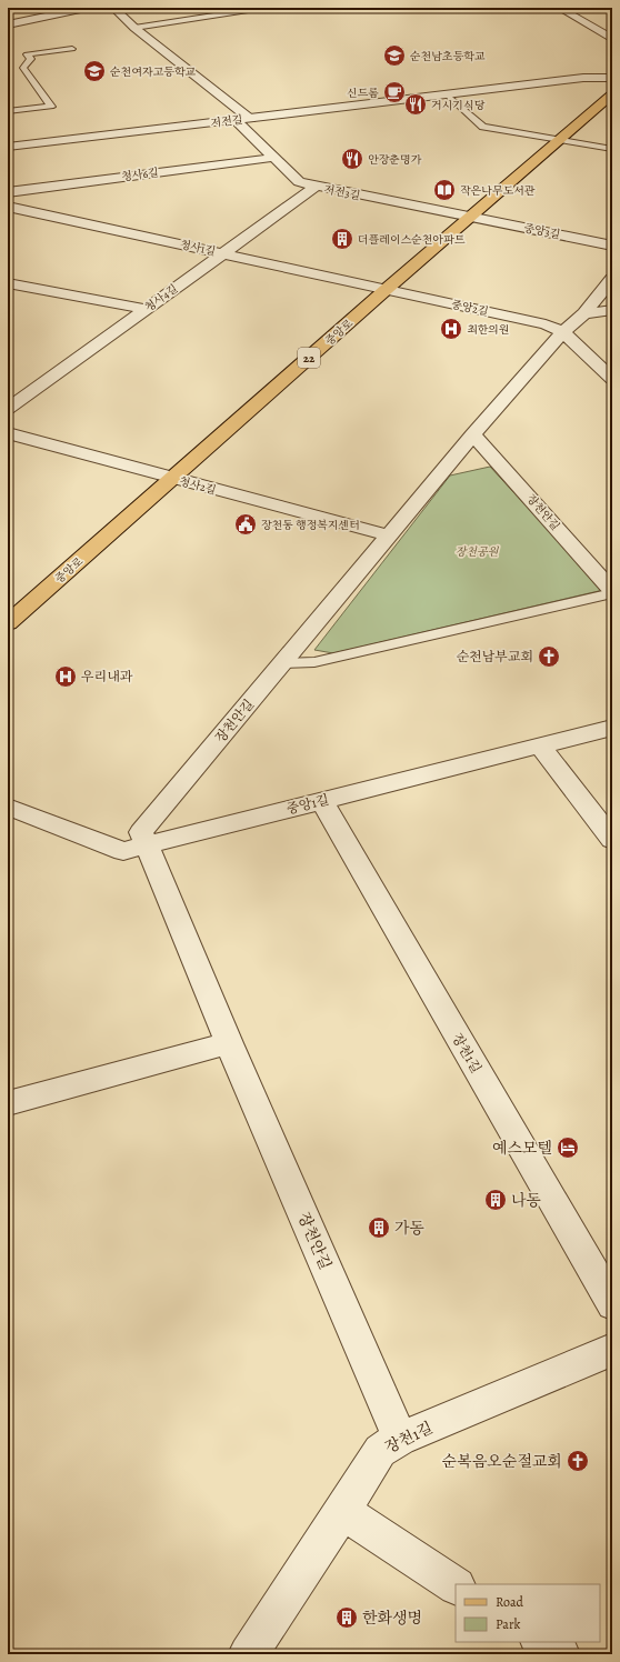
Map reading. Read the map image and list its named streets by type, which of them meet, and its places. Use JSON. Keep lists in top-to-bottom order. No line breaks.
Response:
{"streets":{"main road":["중앙로","22"],"street":["저전길","청사6길","저전3길","중앙3길","청사1길","청사4길","중앙2길","청사2길","장천안길","중앙1길","장천1길"]},"crossings":[["저전길","저전3길"],["청사6길","저전3길"],["저전3길","중앙3길"],["저전3길","청사4길"],["저전3길","중앙로"],["중앙3길","중앙로"],["청사1길","청사4길"],["청사1길","중앙2길"],["청사1길","중앙로"],["중앙2길","중앙로"],["중앙2길","장천안길"],["중앙로","청사2길"],["청사2길","장천안길"],["장천안길","중앙1길"],["장천안길","장천1길"],["중앙1길","장천1길"]],"parks":["장천공원"],"places":{"school or university":["순천남초등학교","순천여자고등학교"],"cafe":["신드롬"],"restaurant":["거시기식당","안장춘명가"],"library":["작은나무도서관"],"building":["더플레이스순천아파트","나동","가동","한화생명"],"hospital":["최한의원","우리내과"],"public building":["장천동 행정복지센터"],"church":["순천남부교회","순복음오순절교회"],"hotel":["예스모텔"]},"legend":["Road","Park"]}
